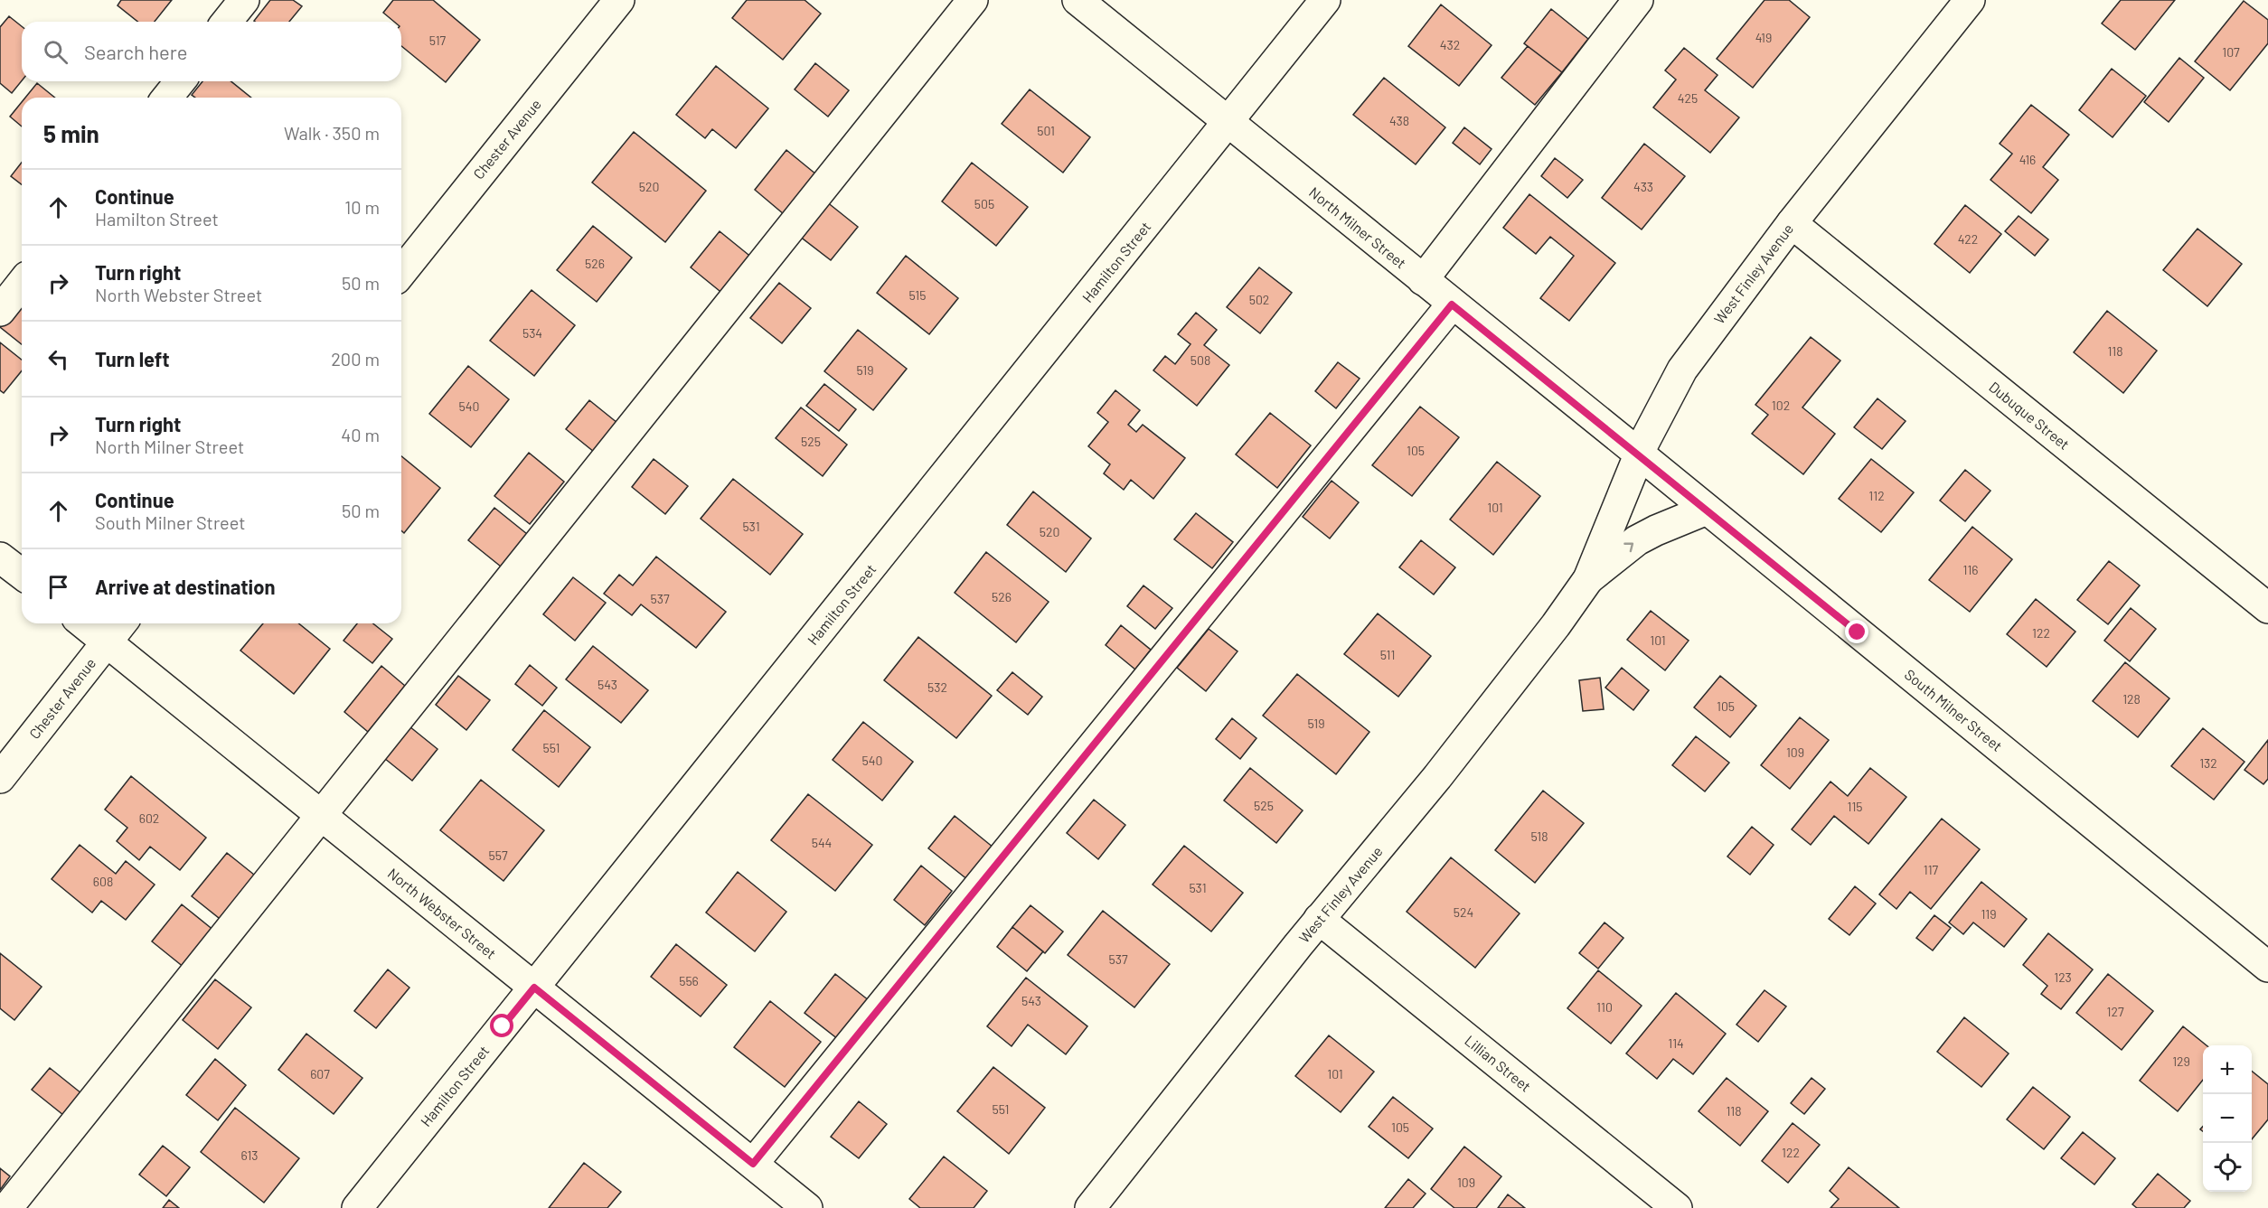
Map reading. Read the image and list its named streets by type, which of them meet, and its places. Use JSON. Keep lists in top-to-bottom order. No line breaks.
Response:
{"streets":{"street":["Chester Avenue","North Milner Street","Hamilton Street","West Finley Avenue","Dubuque Street","South Milner Street","North Webster Street","Lillian Street"]},"crossings":[["Chester Avenue","North Webster Street"],["North Milner Street","Hamilton Street"],["North Milner Street","West Finley Avenue"],["North Milner Street","South Milner Street"],["Hamilton Street","North Webster Street"],["West Finley Avenue","Dubuque Street"],["West Finley Avenue","South Milner Street"],["West Finley Avenue","Lillian Street"]],"house_numbers":["419","517","432","107","425","438","501","416","520","433","505","422","526","515","502","534","118","508","519","102","540","525","105","112","101","531","520","116","526","537","122","101","511","543","532","128","105","519","551","109","540","132","525","115","602","518","544","557","117","608","531","524","119","537","123","556","543","110","127","114","129","607","101","551","118","105","122","613","109"],"page":{"search":"Search here","heading":["5 min","Walk · 350 m"],"list":[["Continue","Hamilton Street","10 m"],["Turn right","North Webster Street","50 m"],["Turn left","200 m"],["Turn right","North Milner Street","40 m"],["Continue","South Milner Street","50 m"],"Arrive at destination"],"map_buttons":["+","−"]}}
